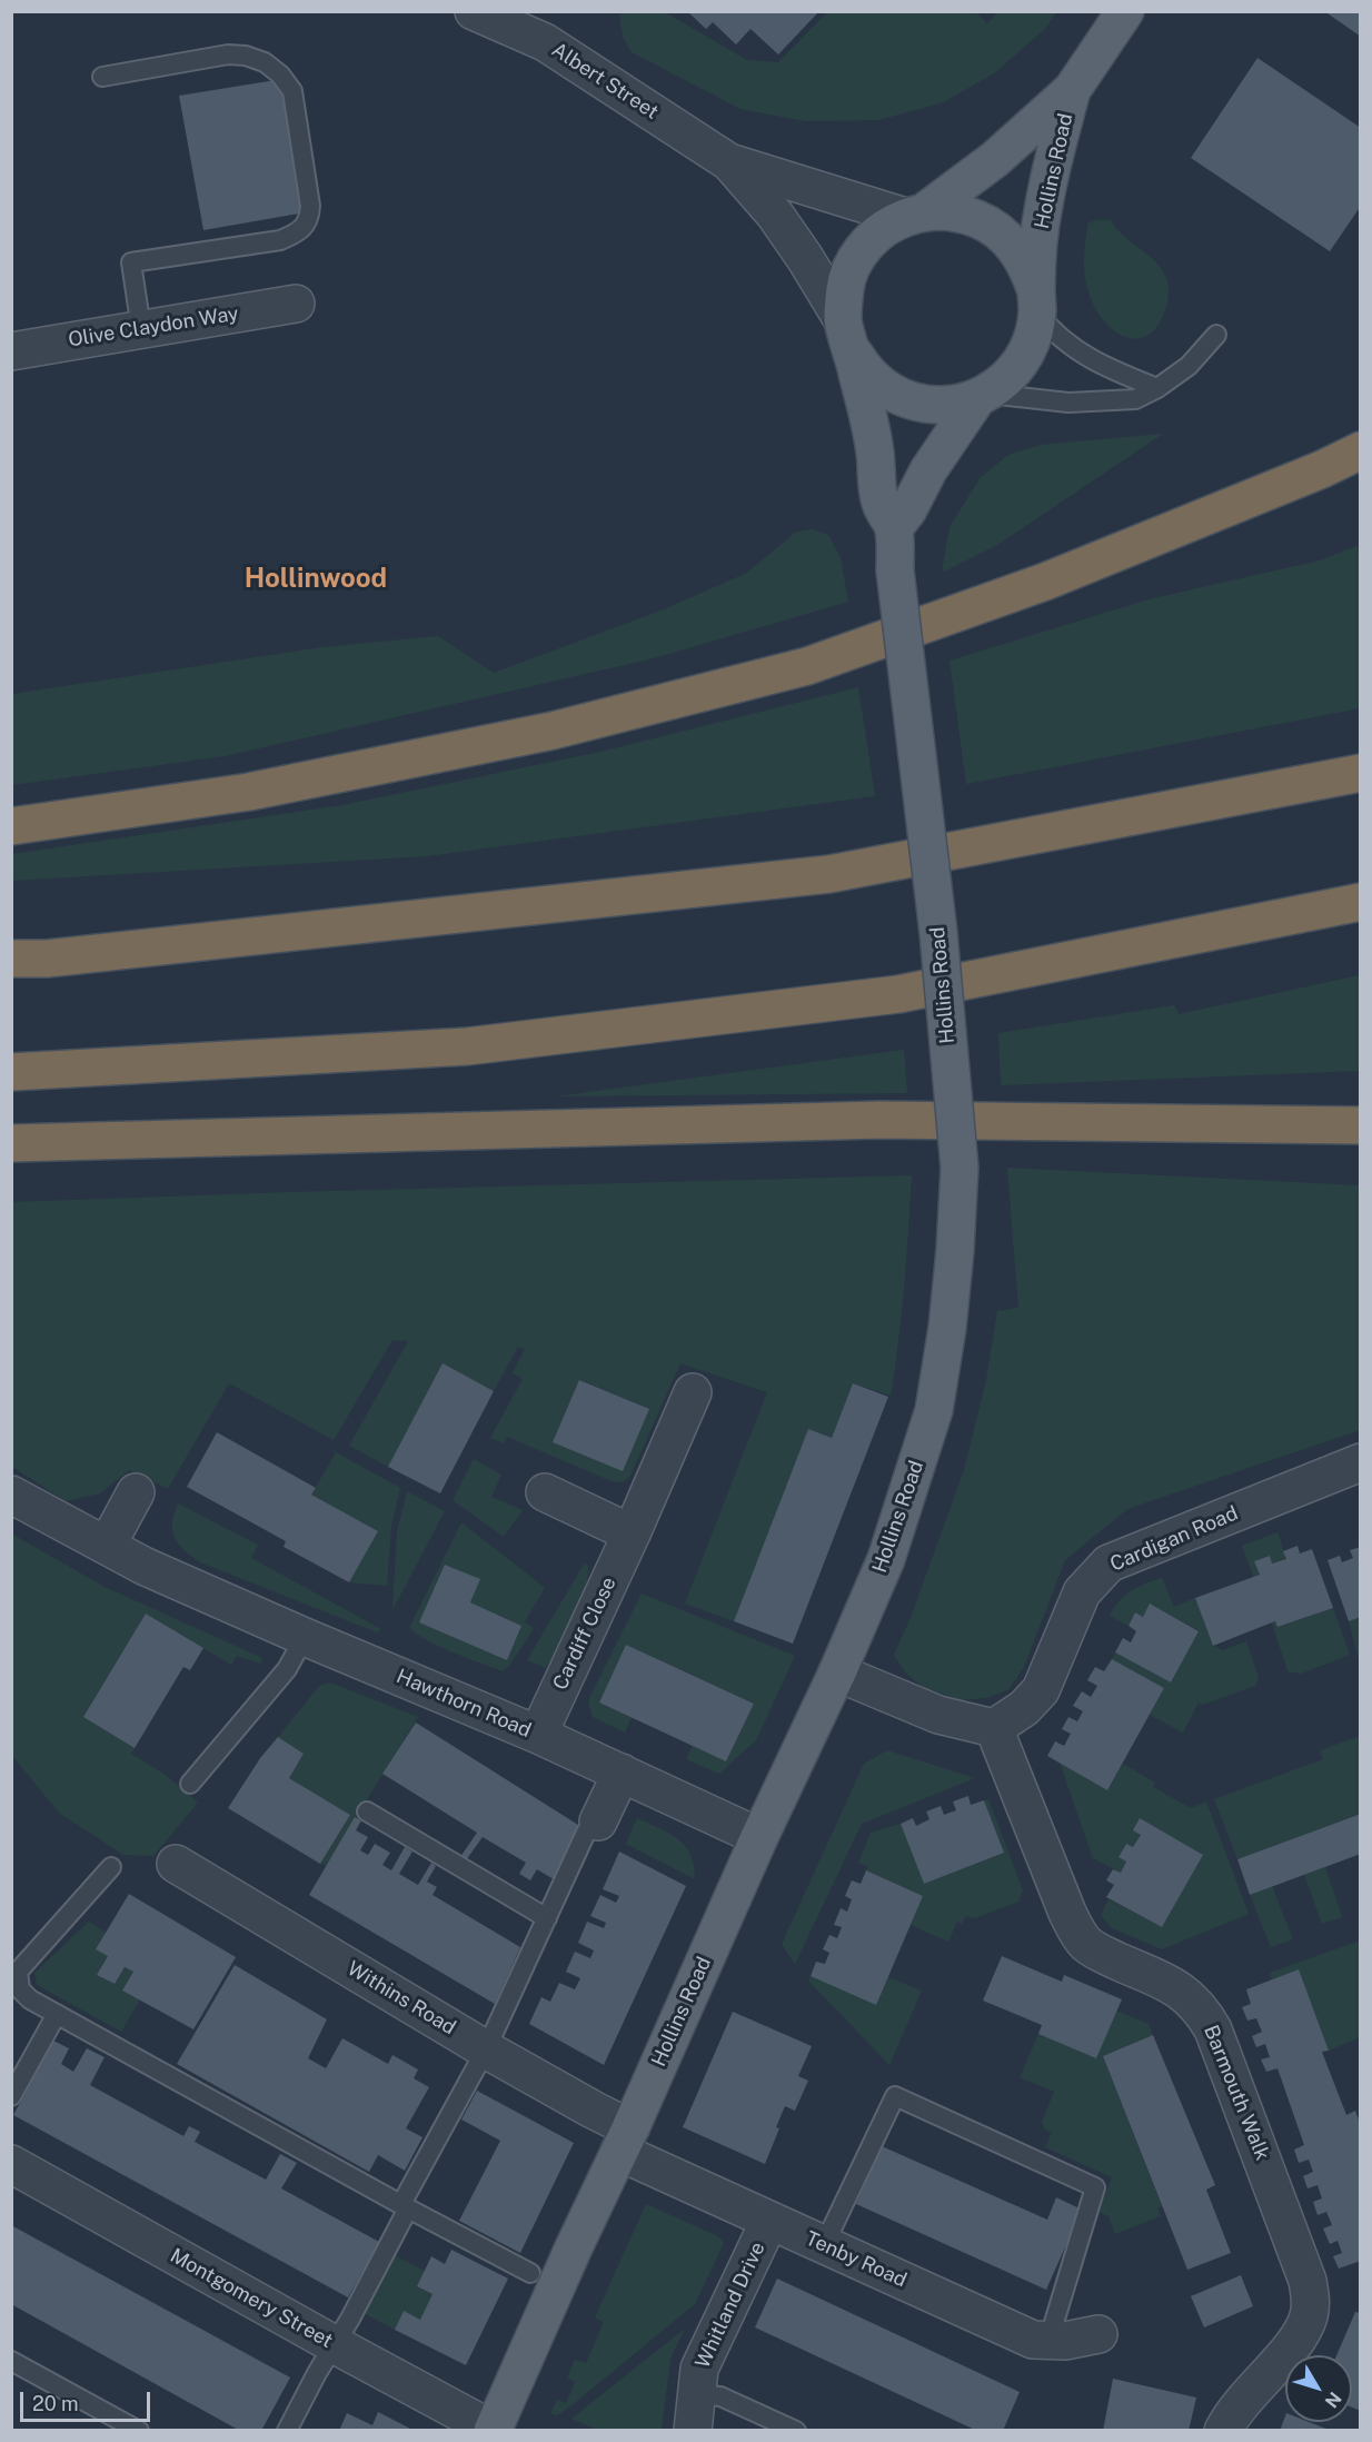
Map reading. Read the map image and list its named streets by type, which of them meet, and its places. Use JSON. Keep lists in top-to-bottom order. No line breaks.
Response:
{"streets":{"main road":["Hollins Road"],"street":["Albert Street","Olive Claydon Way","Cardigan Road","Cardiff Close","Hawthorn Road","Withins Road","Barmouth Walk","Tenby Road","Montgomery Street","Whitland Drive"]},"crossings":[["Albert Street","Hollins Road"],["Hollins Road","Hawthorn Road"],["Hollins Road","Withins Road"],["Hollins Road","Tenby Road"],["Hollins Road","Montgomery Street"],["Cardigan Road","Barmouth Walk"],["Cardiff Close","Hawthorn Road"],["Withins Road","Tenby Road"],["Tenby Road","Whitland Drive"]],"districts":["Hollinwood"],"scale_bar":"20 m","north":"bottom right"}
